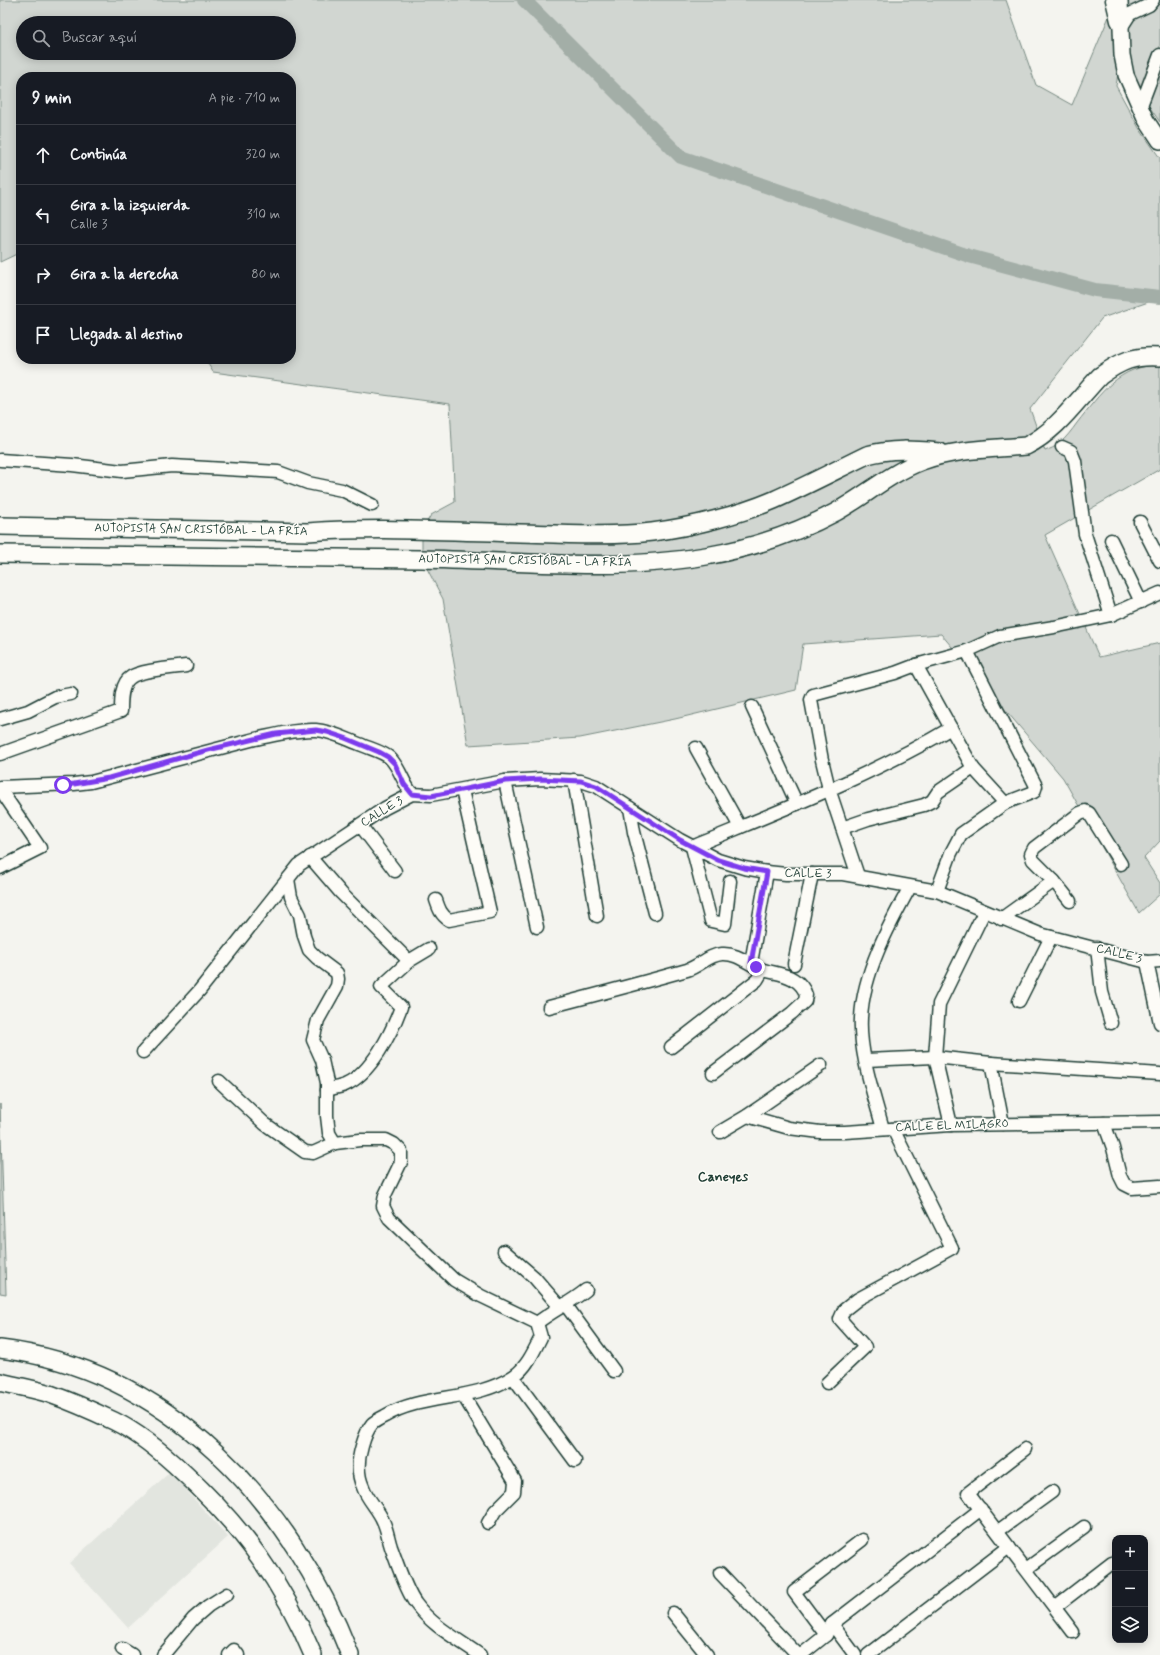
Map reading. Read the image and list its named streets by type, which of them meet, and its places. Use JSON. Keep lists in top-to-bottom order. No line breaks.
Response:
{"streets":{"highway":["AUTOPISTA SAN CRISTÓBAL - LA FRÍA"],"street":["CALLE 3","CALLE EL MILAGRO"]},"districts":["Caneyes"],"page":{"search":"Buscar aquí","heading":["9 min","A pie · 710 m"],"list":[["Continúa","320 m"],["Gira a la izquierda","Calle 3","310 m"],["Gira a la derecha","80 m"],"Llegada al destino"],"map_buttons":["+","−"]}}
